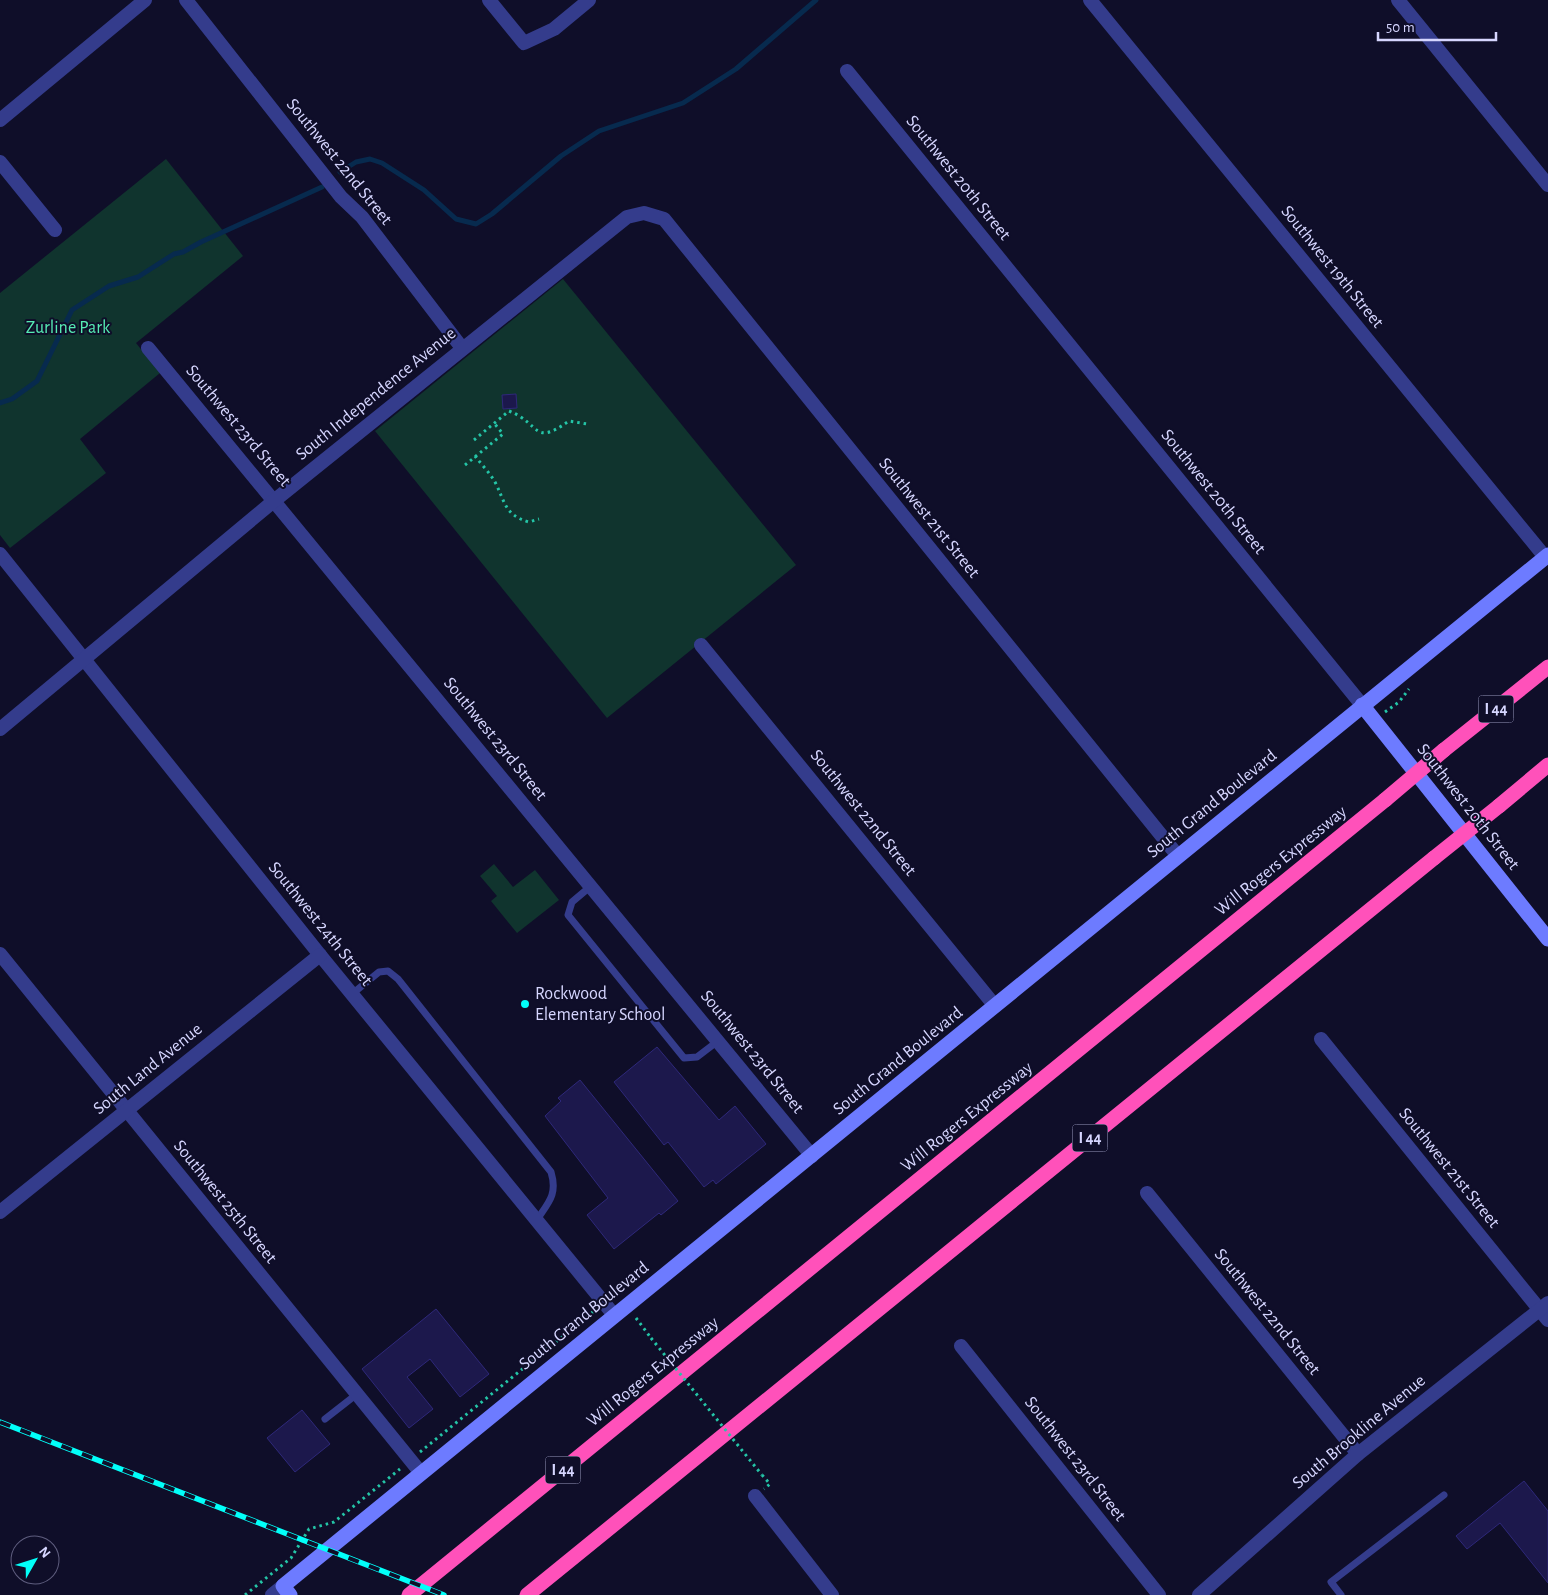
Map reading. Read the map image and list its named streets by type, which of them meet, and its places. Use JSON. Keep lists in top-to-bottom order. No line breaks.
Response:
{"streets":{"highway":["I 44","Will Rogers Expressway"],"street":["Southwest 22nd Street","Southwest 20th Street","Southwest 19th Street","South Independence Avenue","Southwest 23rd Street","Southwest 21st Street","South Grand Boulevard","Southwest 24th Street","South Land Avenue","Southwest 25th Street","South Brookline Avenue"]},"crossings":[["Southwest 22nd Street","South Independence Avenue"],["Southwest 22nd Street","South Grand Boulevard"],["Southwest 22nd Street","South Brookline Avenue"],["Southwest 20th Street","South Grand Boulevard"],["Southwest 19th Street","South Grand Boulevard"],["South Independence Avenue","Southwest 23rd Street"],["South Independence Avenue","Southwest 21st Street"],["South Independence Avenue","Southwest 24th Street"],["Southwest 23rd Street","South Grand Boulevard"],["Southwest 21st Street","South Grand Boulevard"],["Southwest 21st Street","South Brookline Avenue"],["South Grand Boulevard","Southwest 24th Street"],["South Grand Boulevard","Southwest 25th Street"],["Southwest 24th Street","South Land Avenue"],["South Land Avenue","Southwest 25th Street"]],"parks":["Zurline Park"],"places":["Rockwood Elementary School"],"scale_bar":"50 m","north":"top right"}
